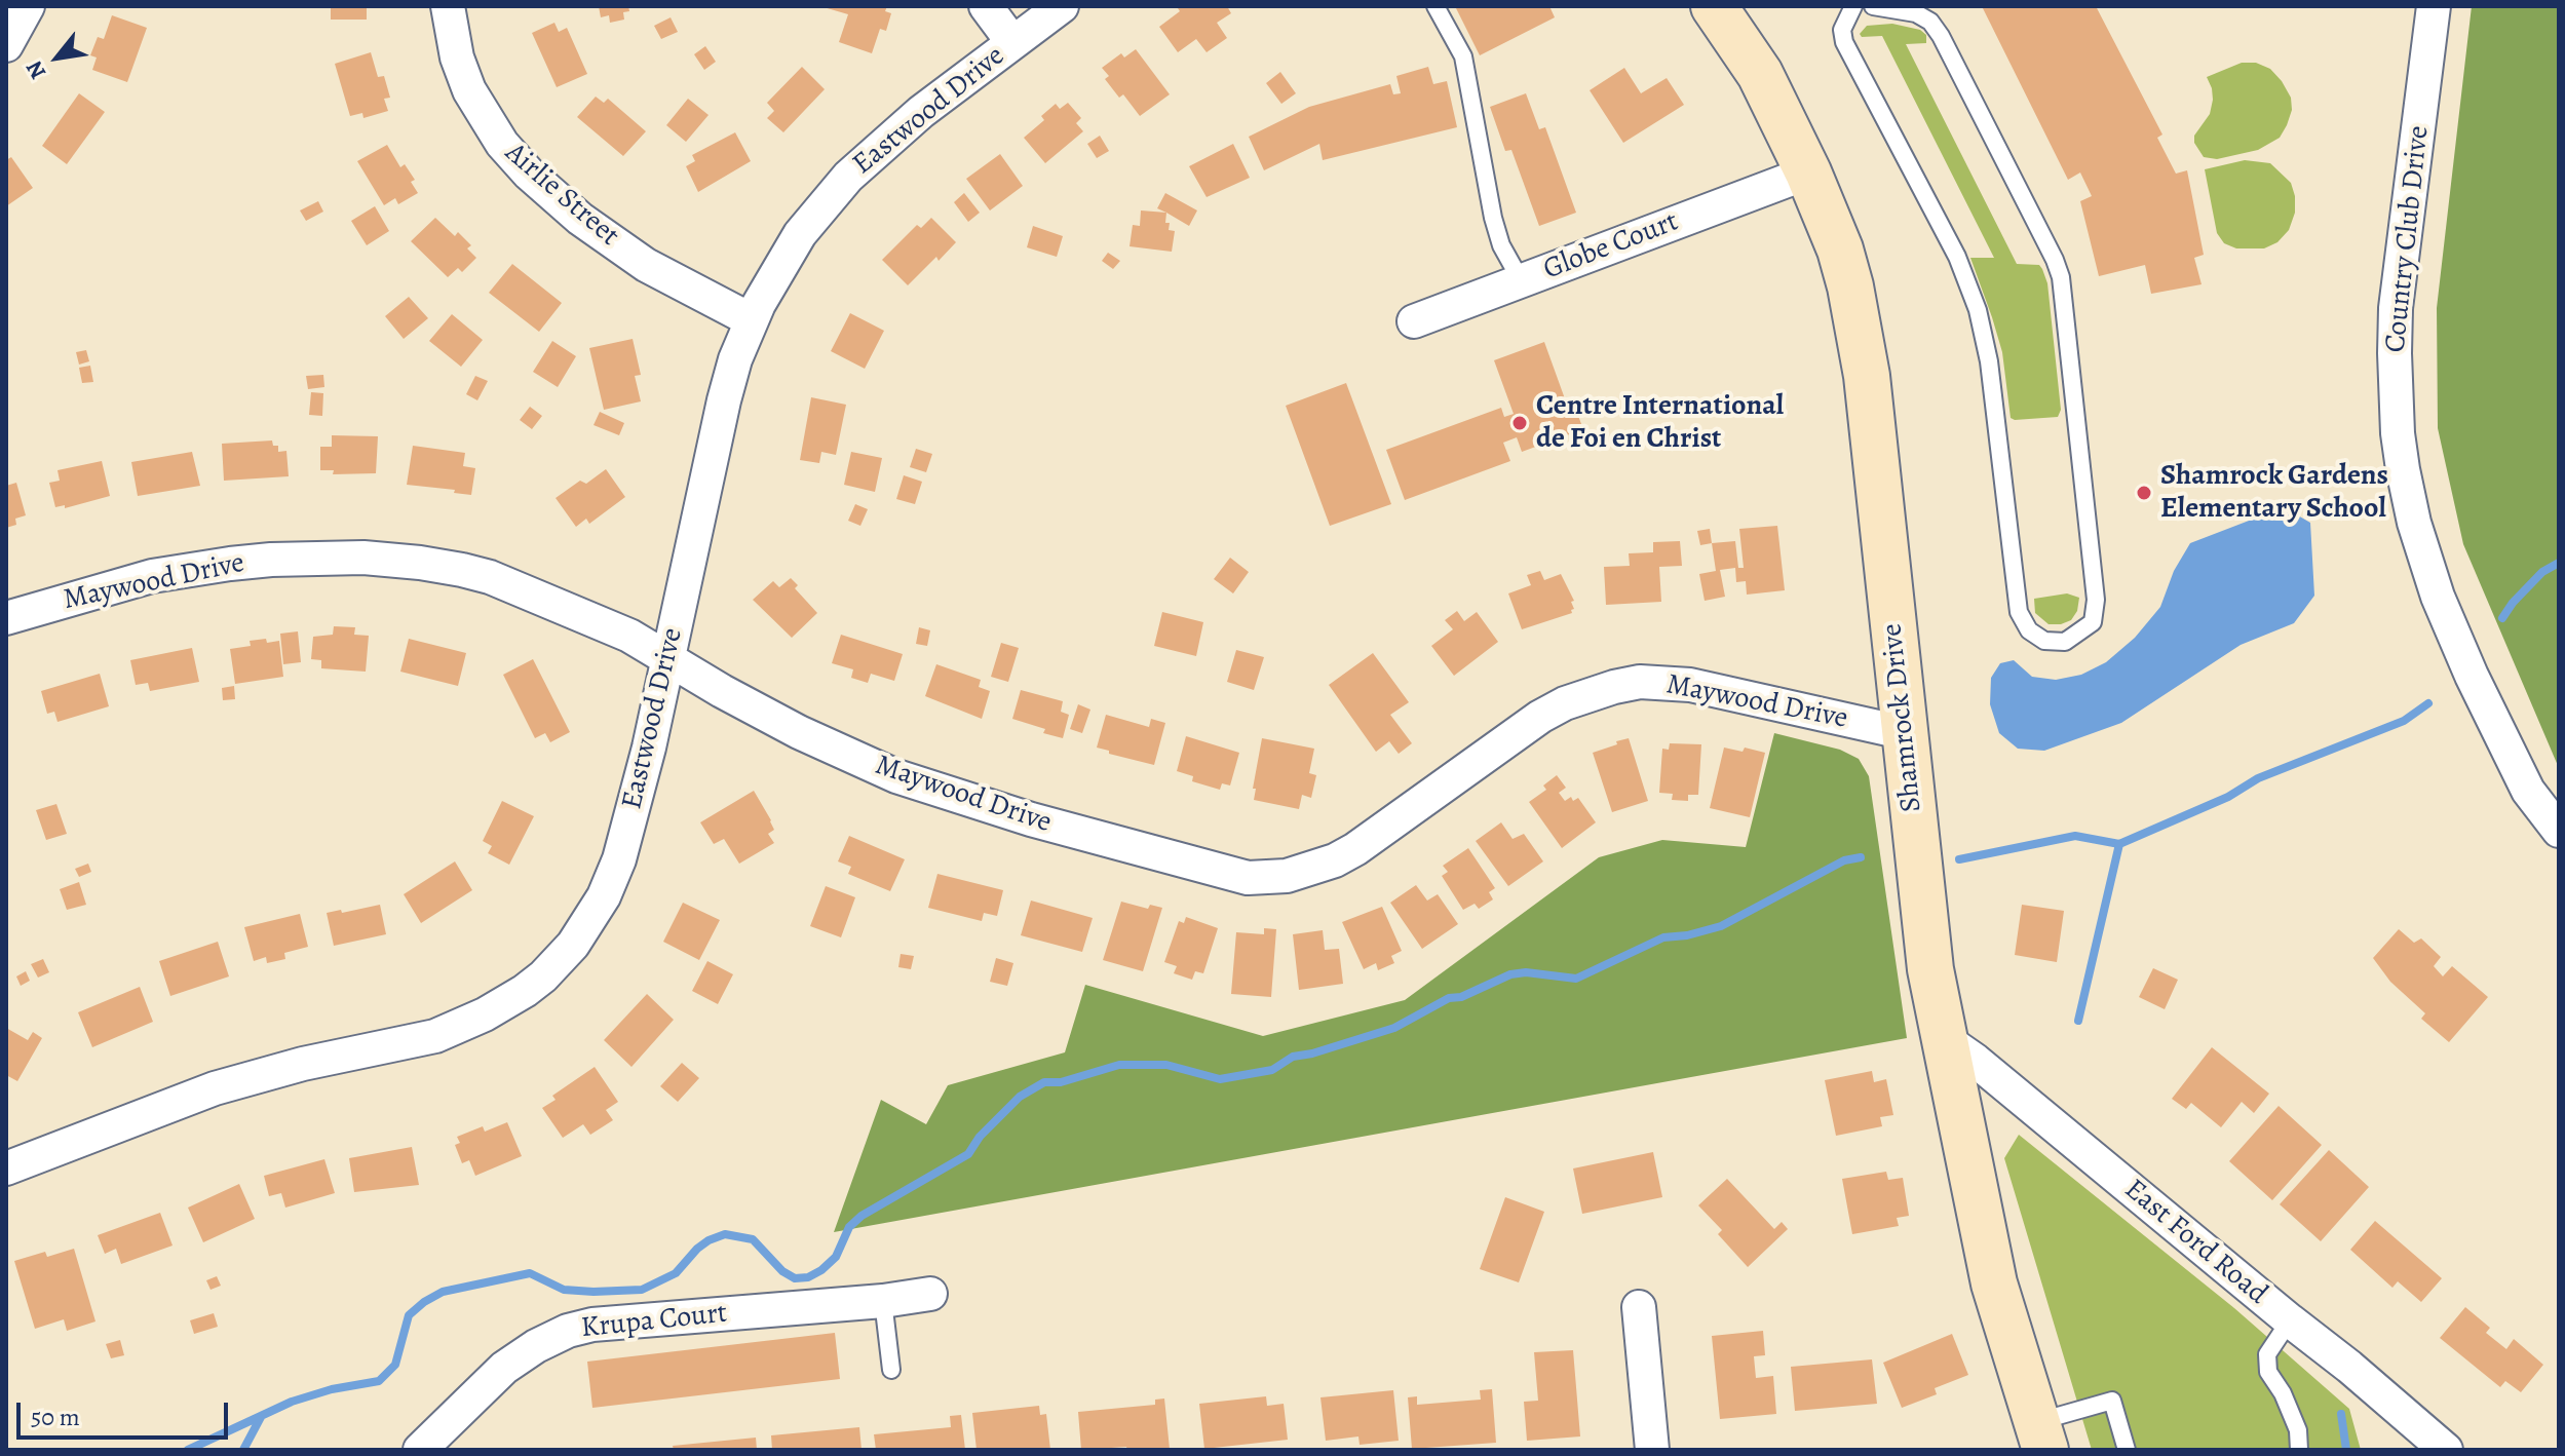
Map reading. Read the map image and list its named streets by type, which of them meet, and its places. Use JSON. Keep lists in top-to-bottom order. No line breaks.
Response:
{"streets":{"street":["Eastwood Drive","Airlie Street","Country Club Drive","Globe Court","Maywood Drive","Shamrock Drive","East Ford Road","Krupa Court"]},"crossings":[["Eastwood Drive","Airlie Street"],["Eastwood Drive","Maywood Drive"],["Globe Court","Shamrock Drive"],["Maywood Drive","Shamrock Drive"],["Shamrock Drive","East Ford Road"]],"places":["Centre International de Foi en Christ","Shamrock Gardens Elementary School"],"scale_bar":"50 m","north":"bottom left"}
